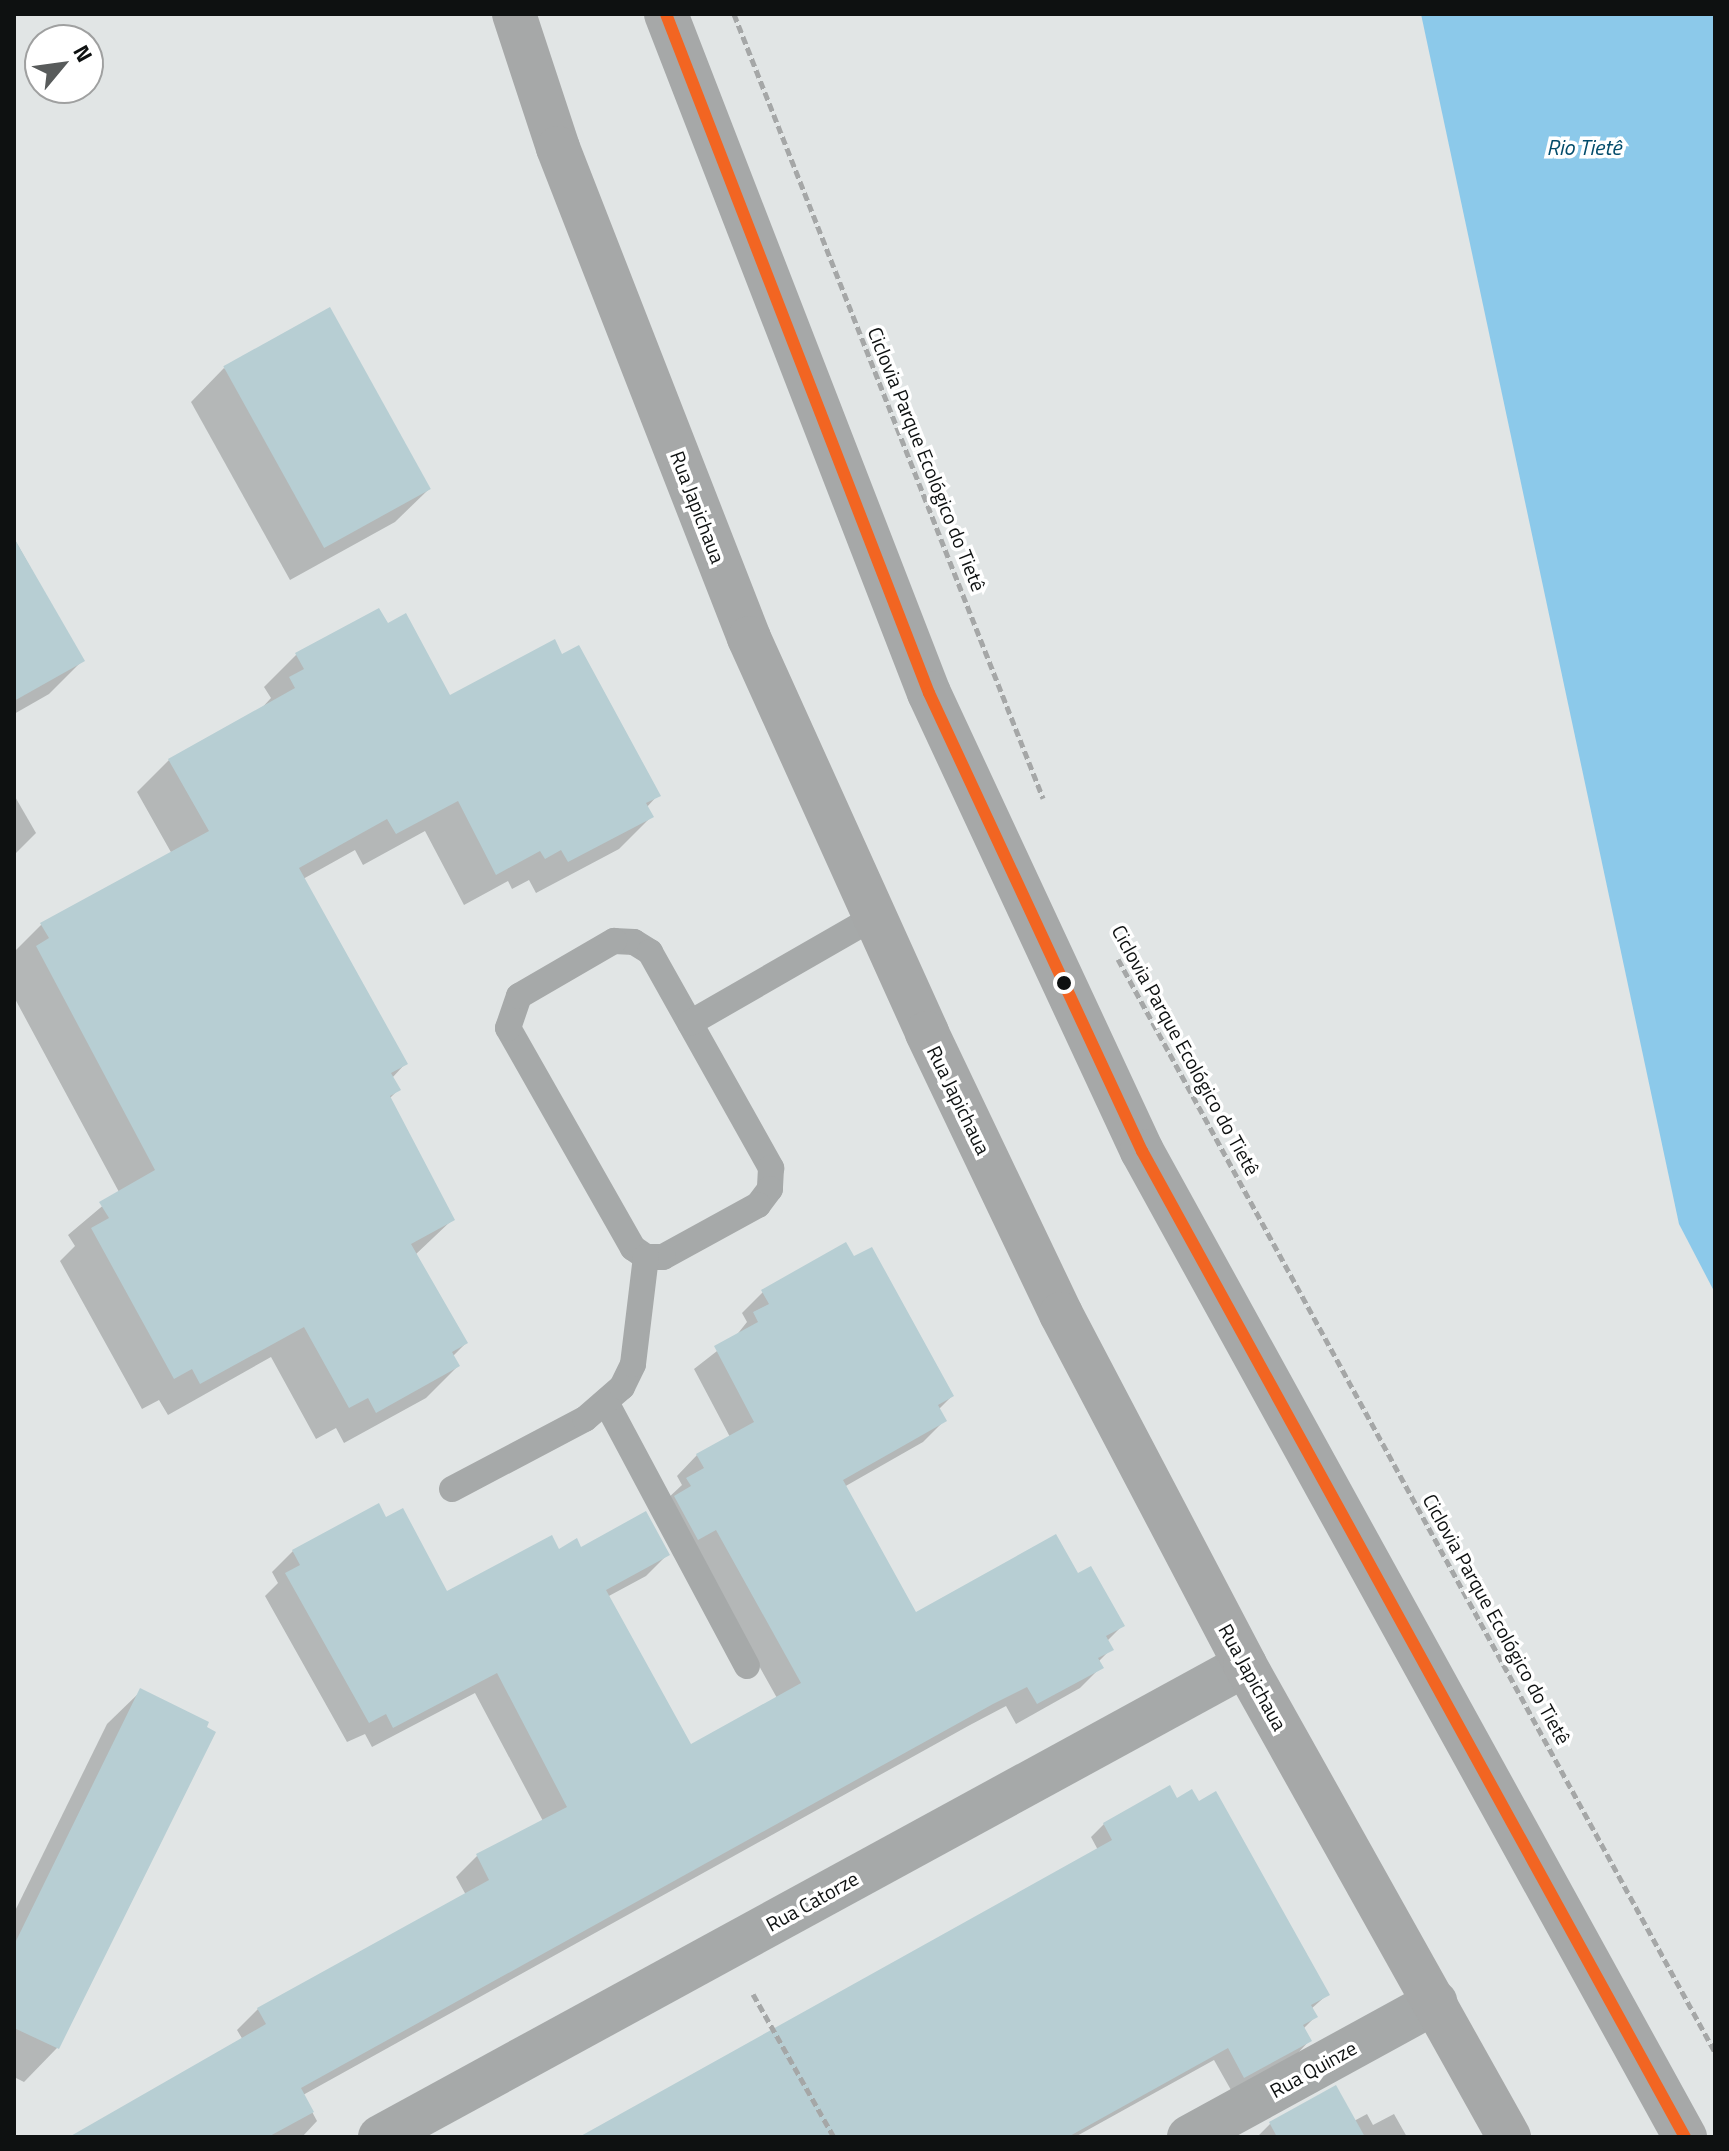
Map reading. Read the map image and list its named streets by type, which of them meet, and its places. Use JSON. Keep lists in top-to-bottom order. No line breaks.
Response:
{"streets":{"street":["Rua Japichaua","Rua Catorze","Rua Quinze"],"path":["Ciclovia Parque Ecológico do Tietê"]},"crossings":[["Rua Japichaua","Rua Catorze"],["Rua Japichaua","Rua Quinze"]],"water":["Rio Tietê"],"north":"top right"}
